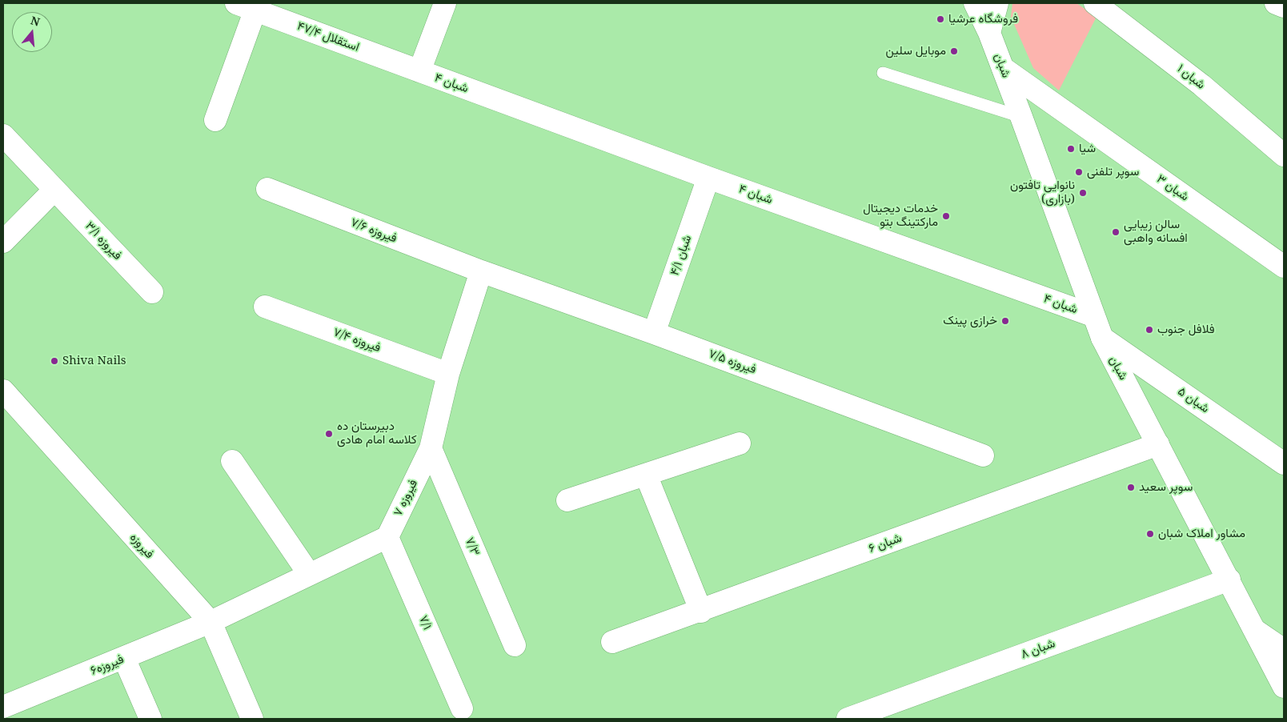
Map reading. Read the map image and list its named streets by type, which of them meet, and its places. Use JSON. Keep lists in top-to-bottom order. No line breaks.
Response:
{"streets":{"street":["۴۷/۴ استقلال","شبان","۱ شبان","۴ شبان","۳ شبان","۷/۶ فیروزه","۳/۱ فیروزه","۴/۱ شبان","۷/۴ فیروزه","۷/۵ فیروزه","۵ شبان","۷ فیروزه","۶ شبان","فیروزه","۷/۳","۷/۱","۸ شبان","فیروزه۶"]},"crossings":[["۴۷/۴ استقلال","۴ شبان"],["شبان","۴ شبان"],["شبان","۳ شبان"],["شبان","۵ شبان"],["شبان","۶ شبان"],["شبان","۸ شبان"],["۴ شبان","۴/۱ شبان"],["۷/۶ فیروزه","۷/۵ فیروزه"],["۷/۶ فیروزه","۷ فیروزه"],["۴/۱ شبان","۷/۵ فیروزه"],["۷/۴ فیروزه","۷ فیروزه"],["۷/۵ فیروزه","۷ فیروزه"],["۷ فیروزه","۷/۳"],["۷ فیروزه","۷/۱"],["فیروزه","فیروزه۶"]],"places":["فروشگاه عرشیا","موبایل سلین","شیا","سوپر تلفنی","نانوایی تافتون (بازاری)","خدمات دیجیتال مارکتینگ بتو","سالن زیبایی افسانه واهبی","خرازی پینک","فلافل جنوب","Shiva Nails","دبیرستان ده کلاسه امام هادی","سوپر سعید","مشاور املاک شبان"],"north":"top"}
